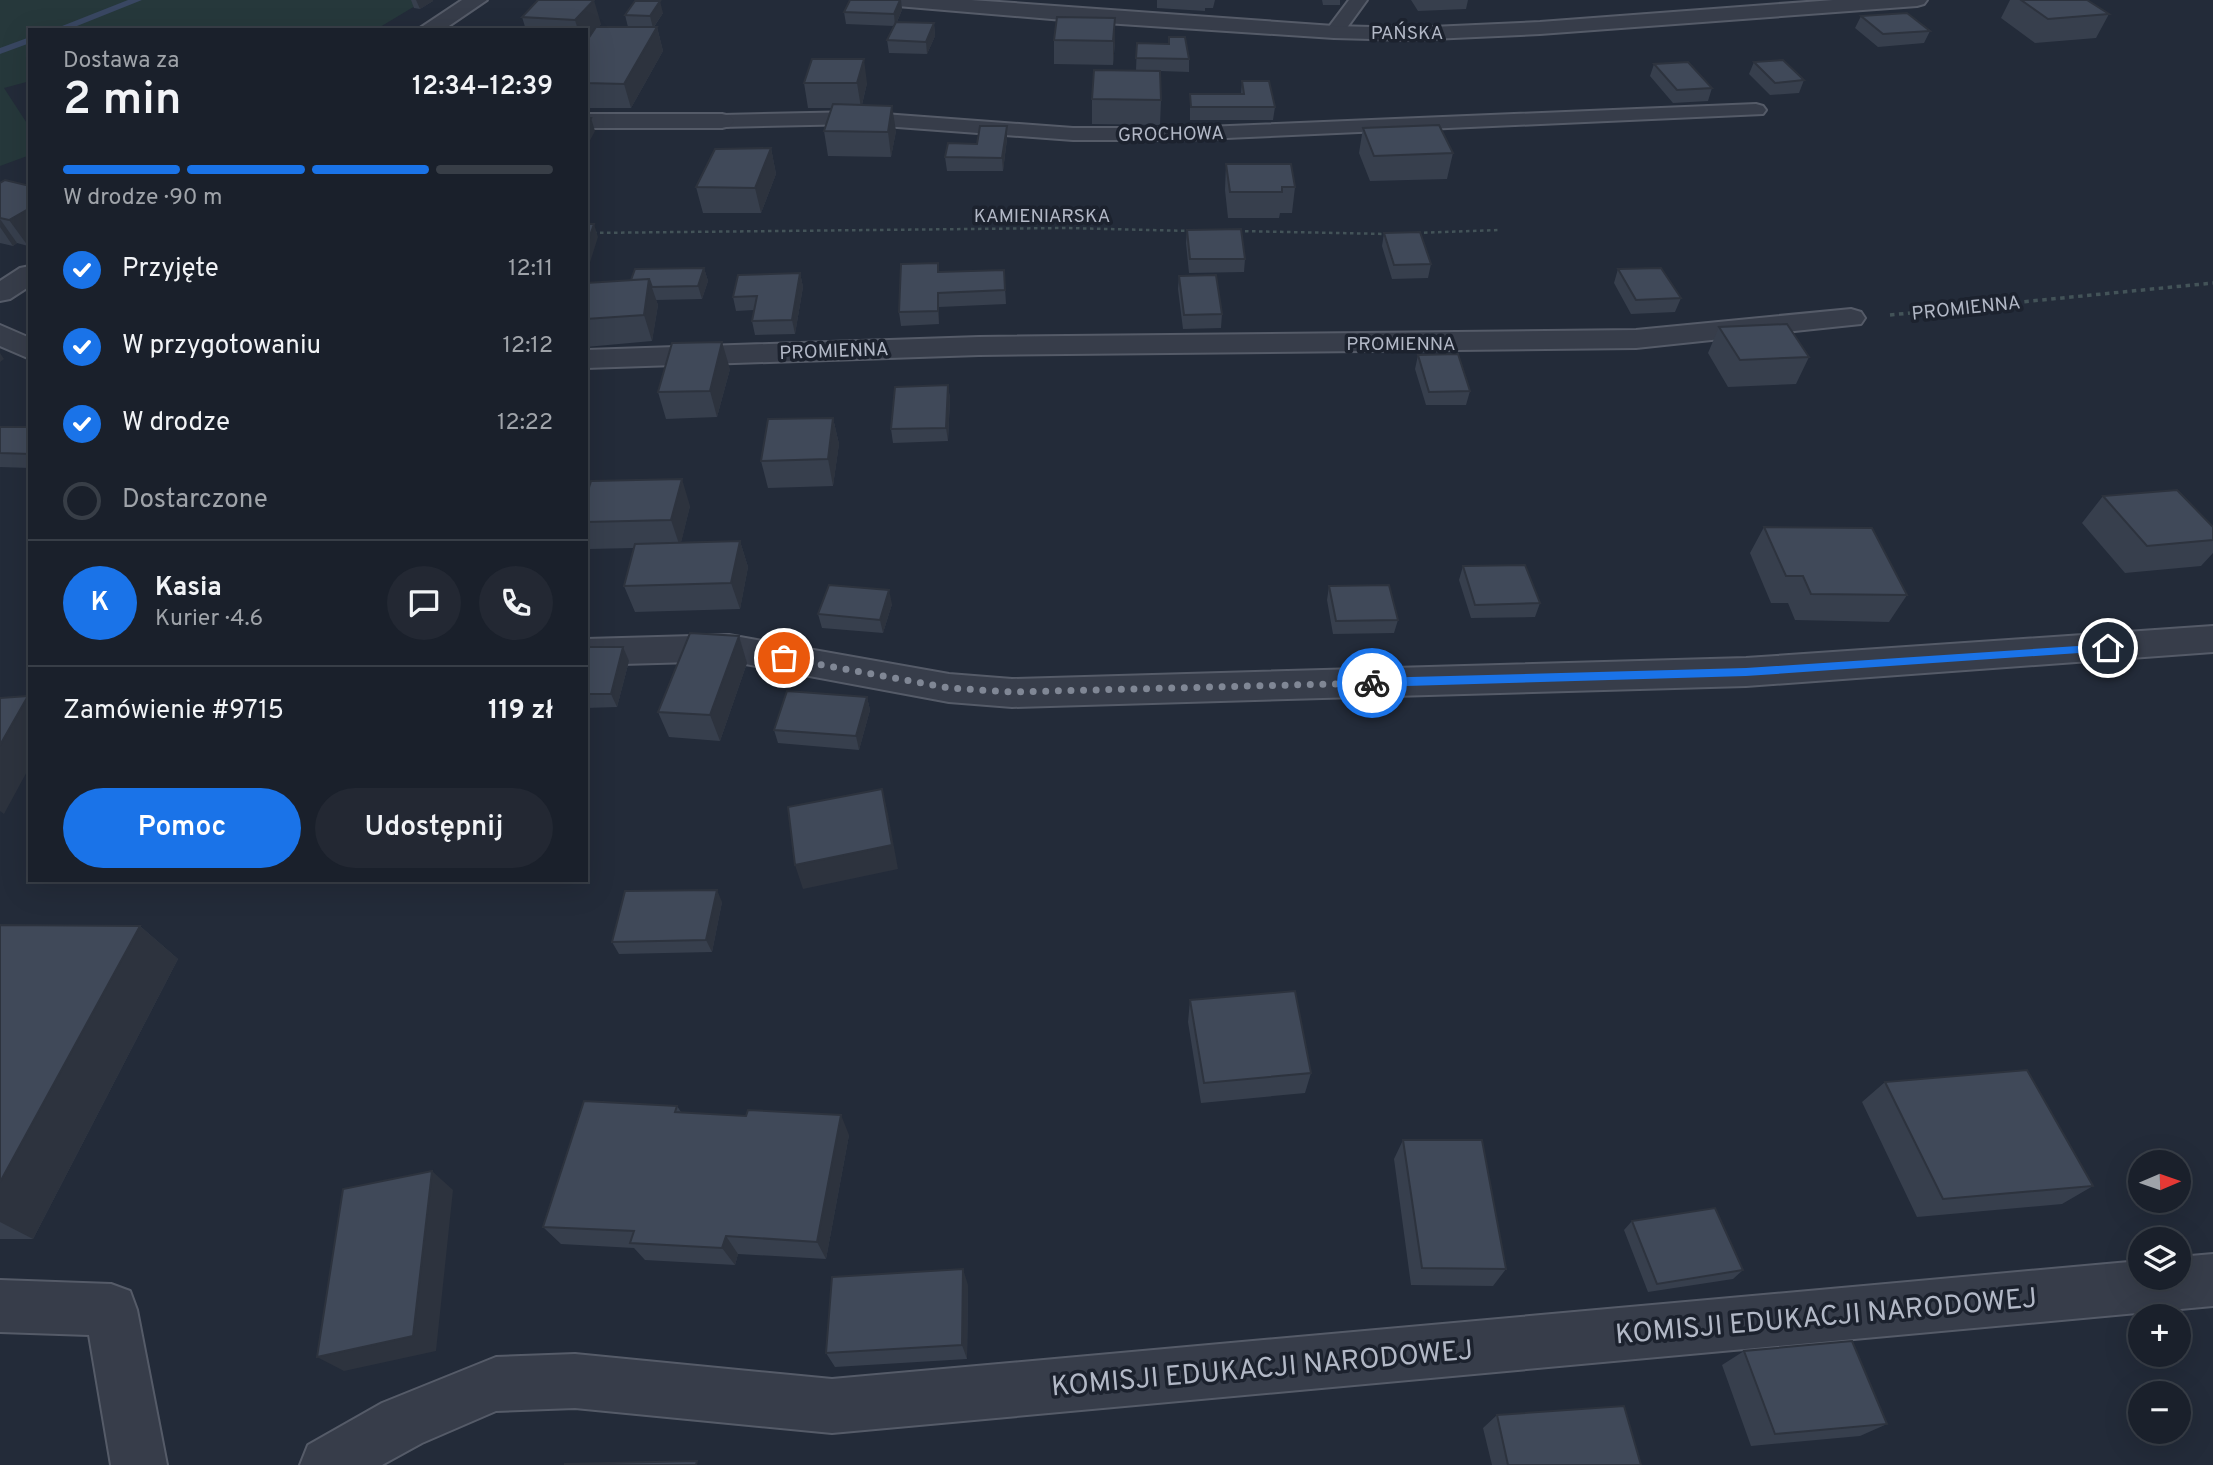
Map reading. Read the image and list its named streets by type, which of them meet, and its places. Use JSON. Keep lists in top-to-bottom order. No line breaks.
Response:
{"streets":{"street":["PAŃSKA","GROCHOWA","PROMIENNA","KOMISJI EDUKACJI NARODOWEJ"],"path":["KAMIENIARSKA"]},"north":"right","page":{"heading":["2 min","Dostawa za","12:34–12:39"],"panel":["Kasia","Kurier · 4.6","Zamówienie #9715","119 zł"],"bar":"W drodze · 90 m","list":[["Przyjęte","12:11"],["W przygotowaniu","12:12"],["W drodze","12:22"],"Dostarczone"],"round":"K","buttons":["Pomoc","Udostępnij"],"map_buttons":["+","−"]}}
